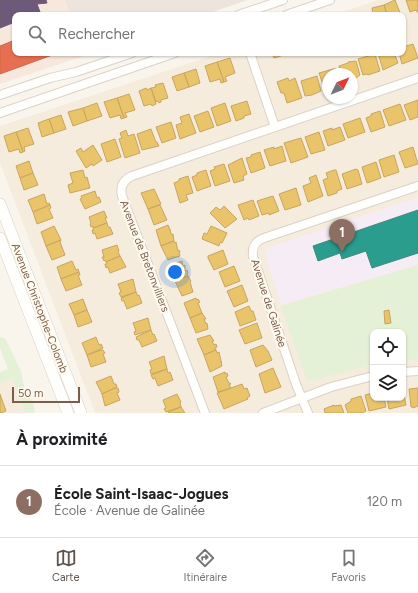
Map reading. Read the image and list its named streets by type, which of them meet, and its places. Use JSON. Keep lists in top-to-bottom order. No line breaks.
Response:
{"streets":{"main road":["Avenue Christophe-Colomb"],"street":["Avenue de Bretonvilliers","Avenue de Galinée"]},"scale_bar":"50 m","north":"top right","page":{"search":"Rechercher","pins":"1","scale":"50 m","heading":"À proximité","list":[{"mark":"1","name":"École Saint-Isaac-Jogues","note":"École · Avenue de Galinée","value":"120 m"}],"nav":["Carte","Itinéraire","Favoris"]}}
